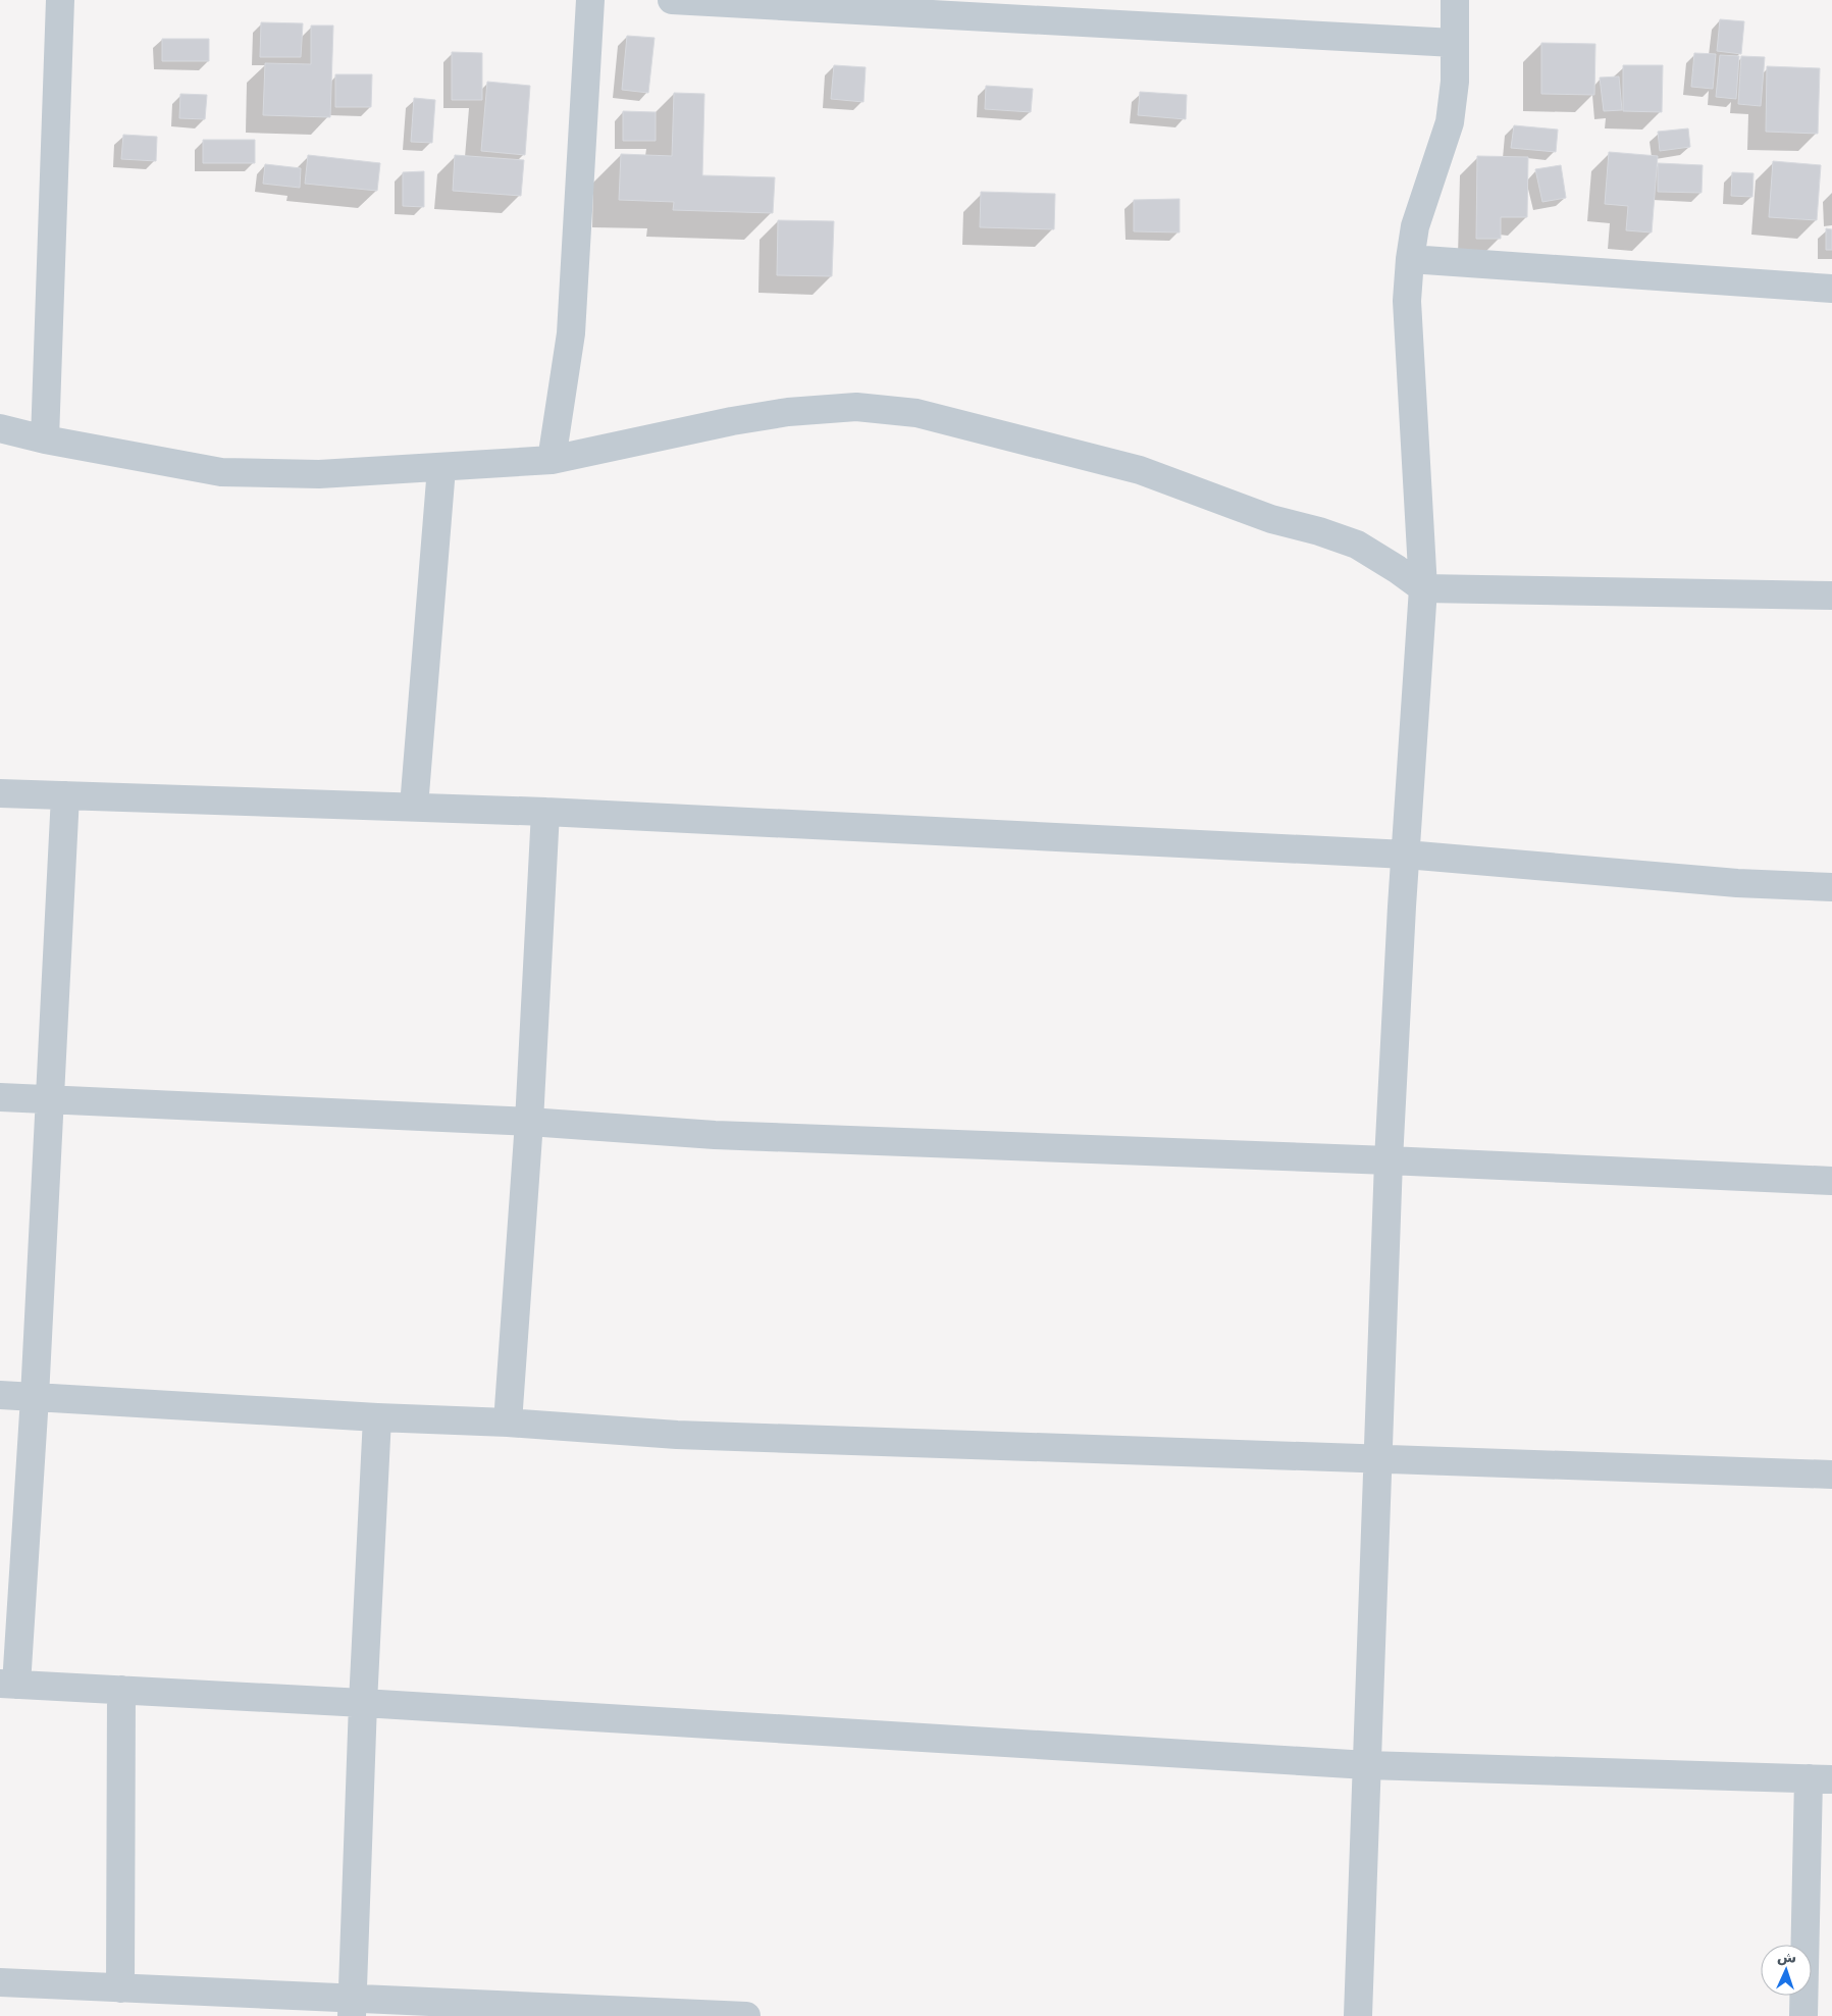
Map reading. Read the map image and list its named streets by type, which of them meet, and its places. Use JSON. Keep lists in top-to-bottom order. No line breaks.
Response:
{"north":"top"}
